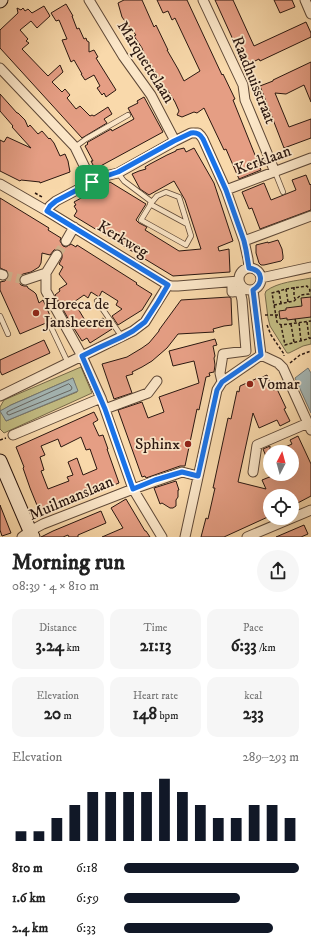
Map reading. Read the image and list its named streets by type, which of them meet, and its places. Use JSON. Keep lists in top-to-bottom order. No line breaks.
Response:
{"streets":{"street":["Marquettelaan","Raadhuisstraat","Kerklaan","Kerkweg","Muilmanslaan"]},"crossings":[["Raadhuisstraat","Kerklaan"]],"places":["Horeca de Jansheeren","Vomar","Sphinx"],"north":"top","page":{"heading":["Morning run","08:39 · 4 × 810 m"],"stats":[["Distance","3.24 km"],["Time","21:13"],["Pace","6:33 /km"],["Elevation","20 m"],["Heart rate","148 bpm"],["kcal","233"]],"chart":["Elevation","289–293 m"],"list":[{"name":"810 m","note":"6:18"},{"name":"1.6 km","note":"6:59"},{"name":"2.4 km","note":"6:33"}]}}
